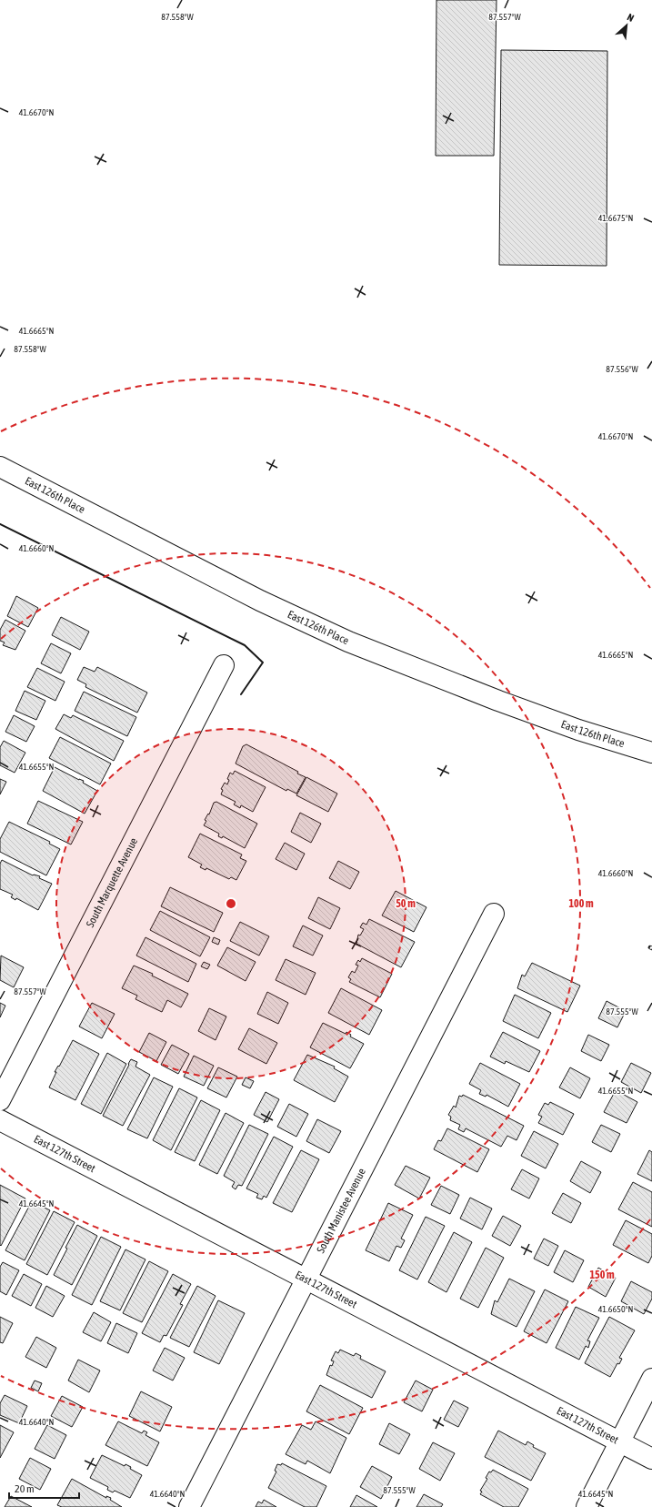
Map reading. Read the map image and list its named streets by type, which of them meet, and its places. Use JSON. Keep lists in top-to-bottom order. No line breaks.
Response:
{"streets":{"street":["East 126th Place","South Marquette Avenue","East 127th Street","South Manistee Avenue"]},"crossings":[["East 127th Street","South Manistee Avenue"]],"scale_bar":"20 m","north":"top right","coordinates":["87.558°W","87.557°W","41.6670°N","41.6675°N","41.6665°N","87.556°W","41.6660°N","41.6655°N","87.555°W","41.6645°N","41.6650°N","41.6640°N"],"rings":["50 m","100 m","150 m"]}
